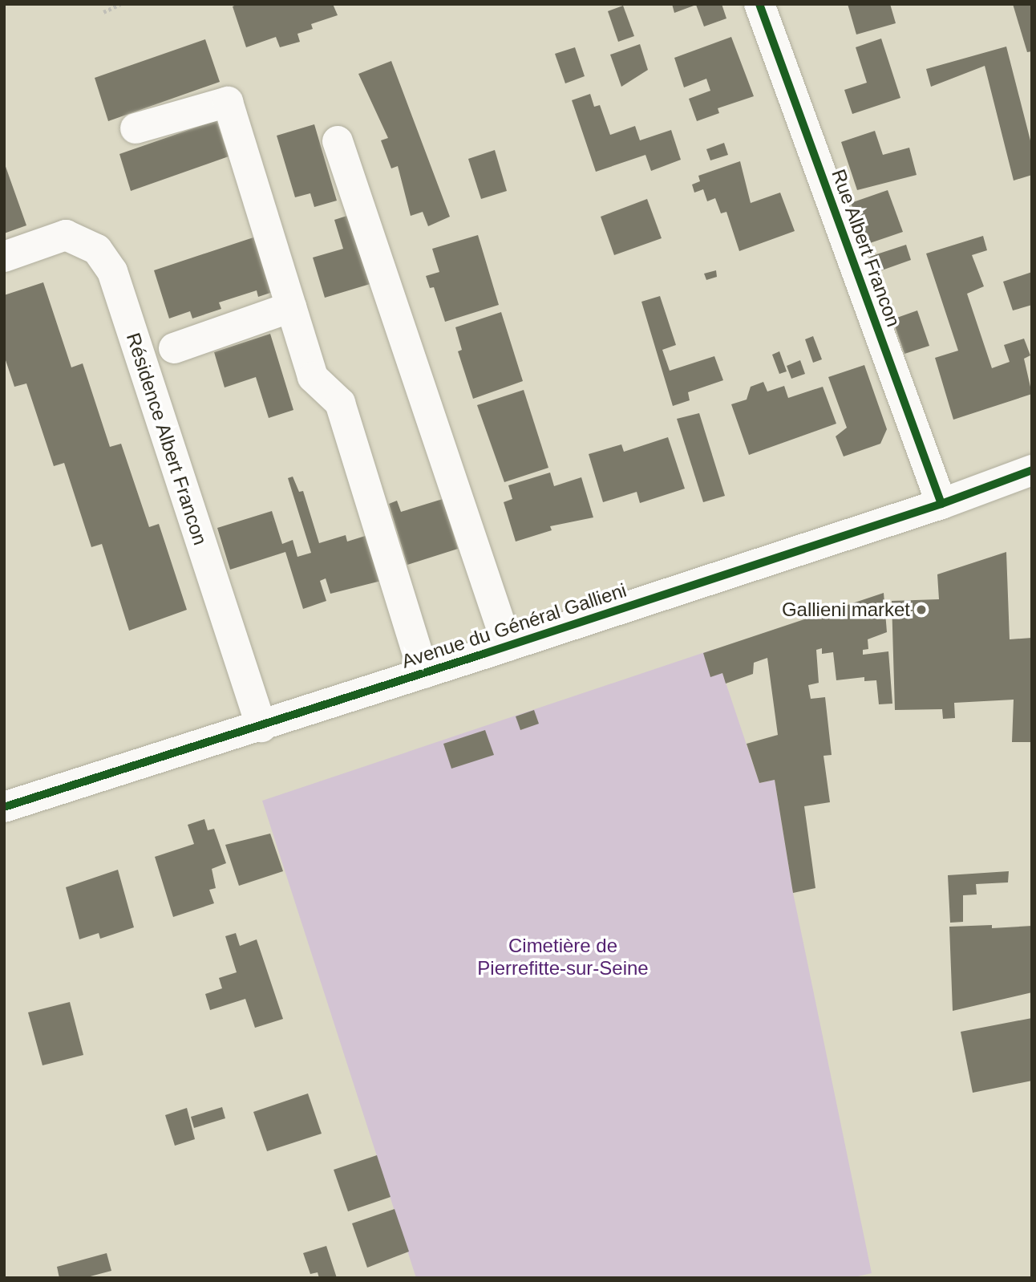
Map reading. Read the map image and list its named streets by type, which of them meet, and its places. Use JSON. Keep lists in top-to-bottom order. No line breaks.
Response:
{"streets":{"street":["Rue Albert Francon","Résidence Albert Francon","Avenue du Général Gallieni"]},"crossings":[["Rue Albert Francon","Avenue du Général Gallieni"],["Résidence Albert Francon","Avenue du Général Gallieni"]],"parks":["Cimetière de Pierrefitte-sur-Seine"],"places":["Gallieni market"]}
